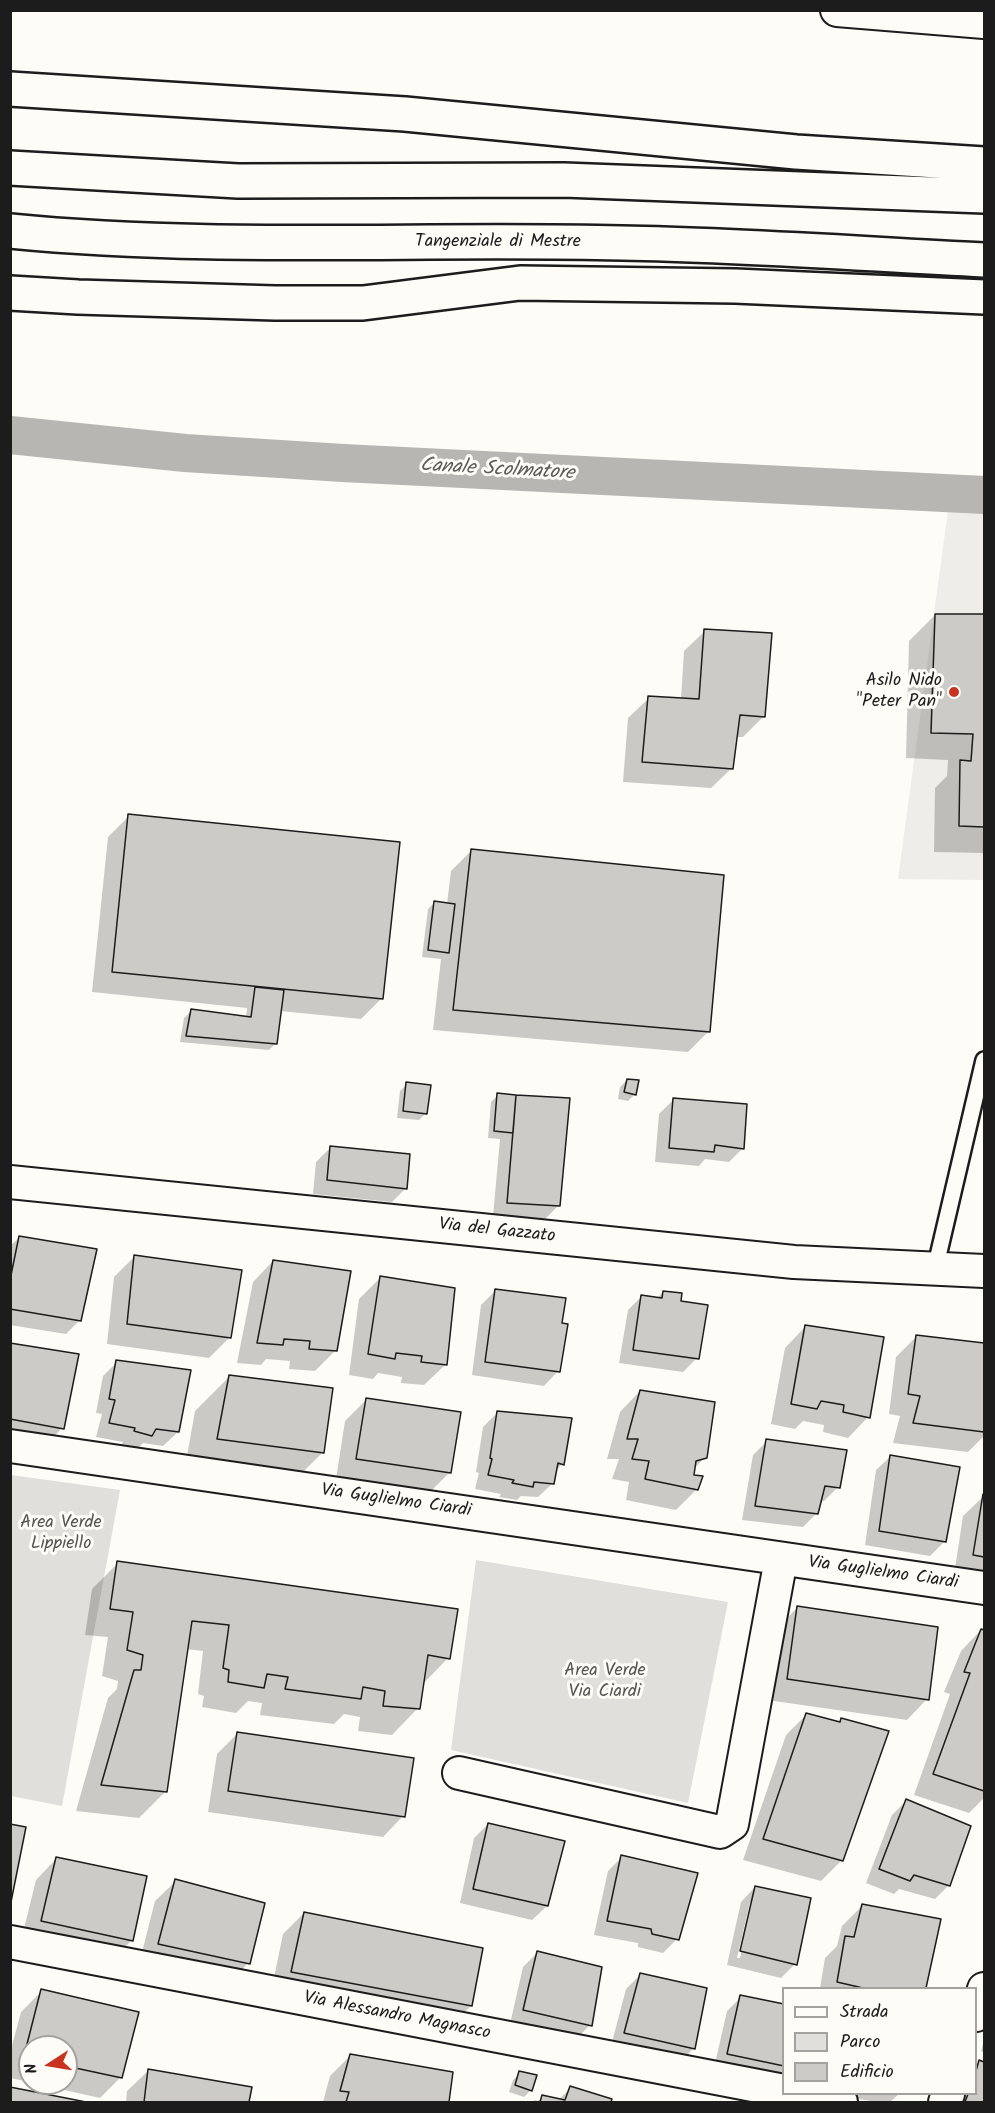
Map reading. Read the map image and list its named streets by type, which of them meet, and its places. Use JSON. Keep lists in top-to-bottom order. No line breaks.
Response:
{"streets":{"highway":["Tangenziale di Mestre"],"street":["Via del Gazzato","Via Guglielmo Ciardi","Via Alessandro Magnasco"]},"water":["Canale Scolmatore"],"parks":["Area Verde Lippiello","Area Verde Via Ciardi"],"places":["Asilo Nido \"Peter Pan\""],"legend":["Strada","Parco","Edificio"],"north":"left"}
